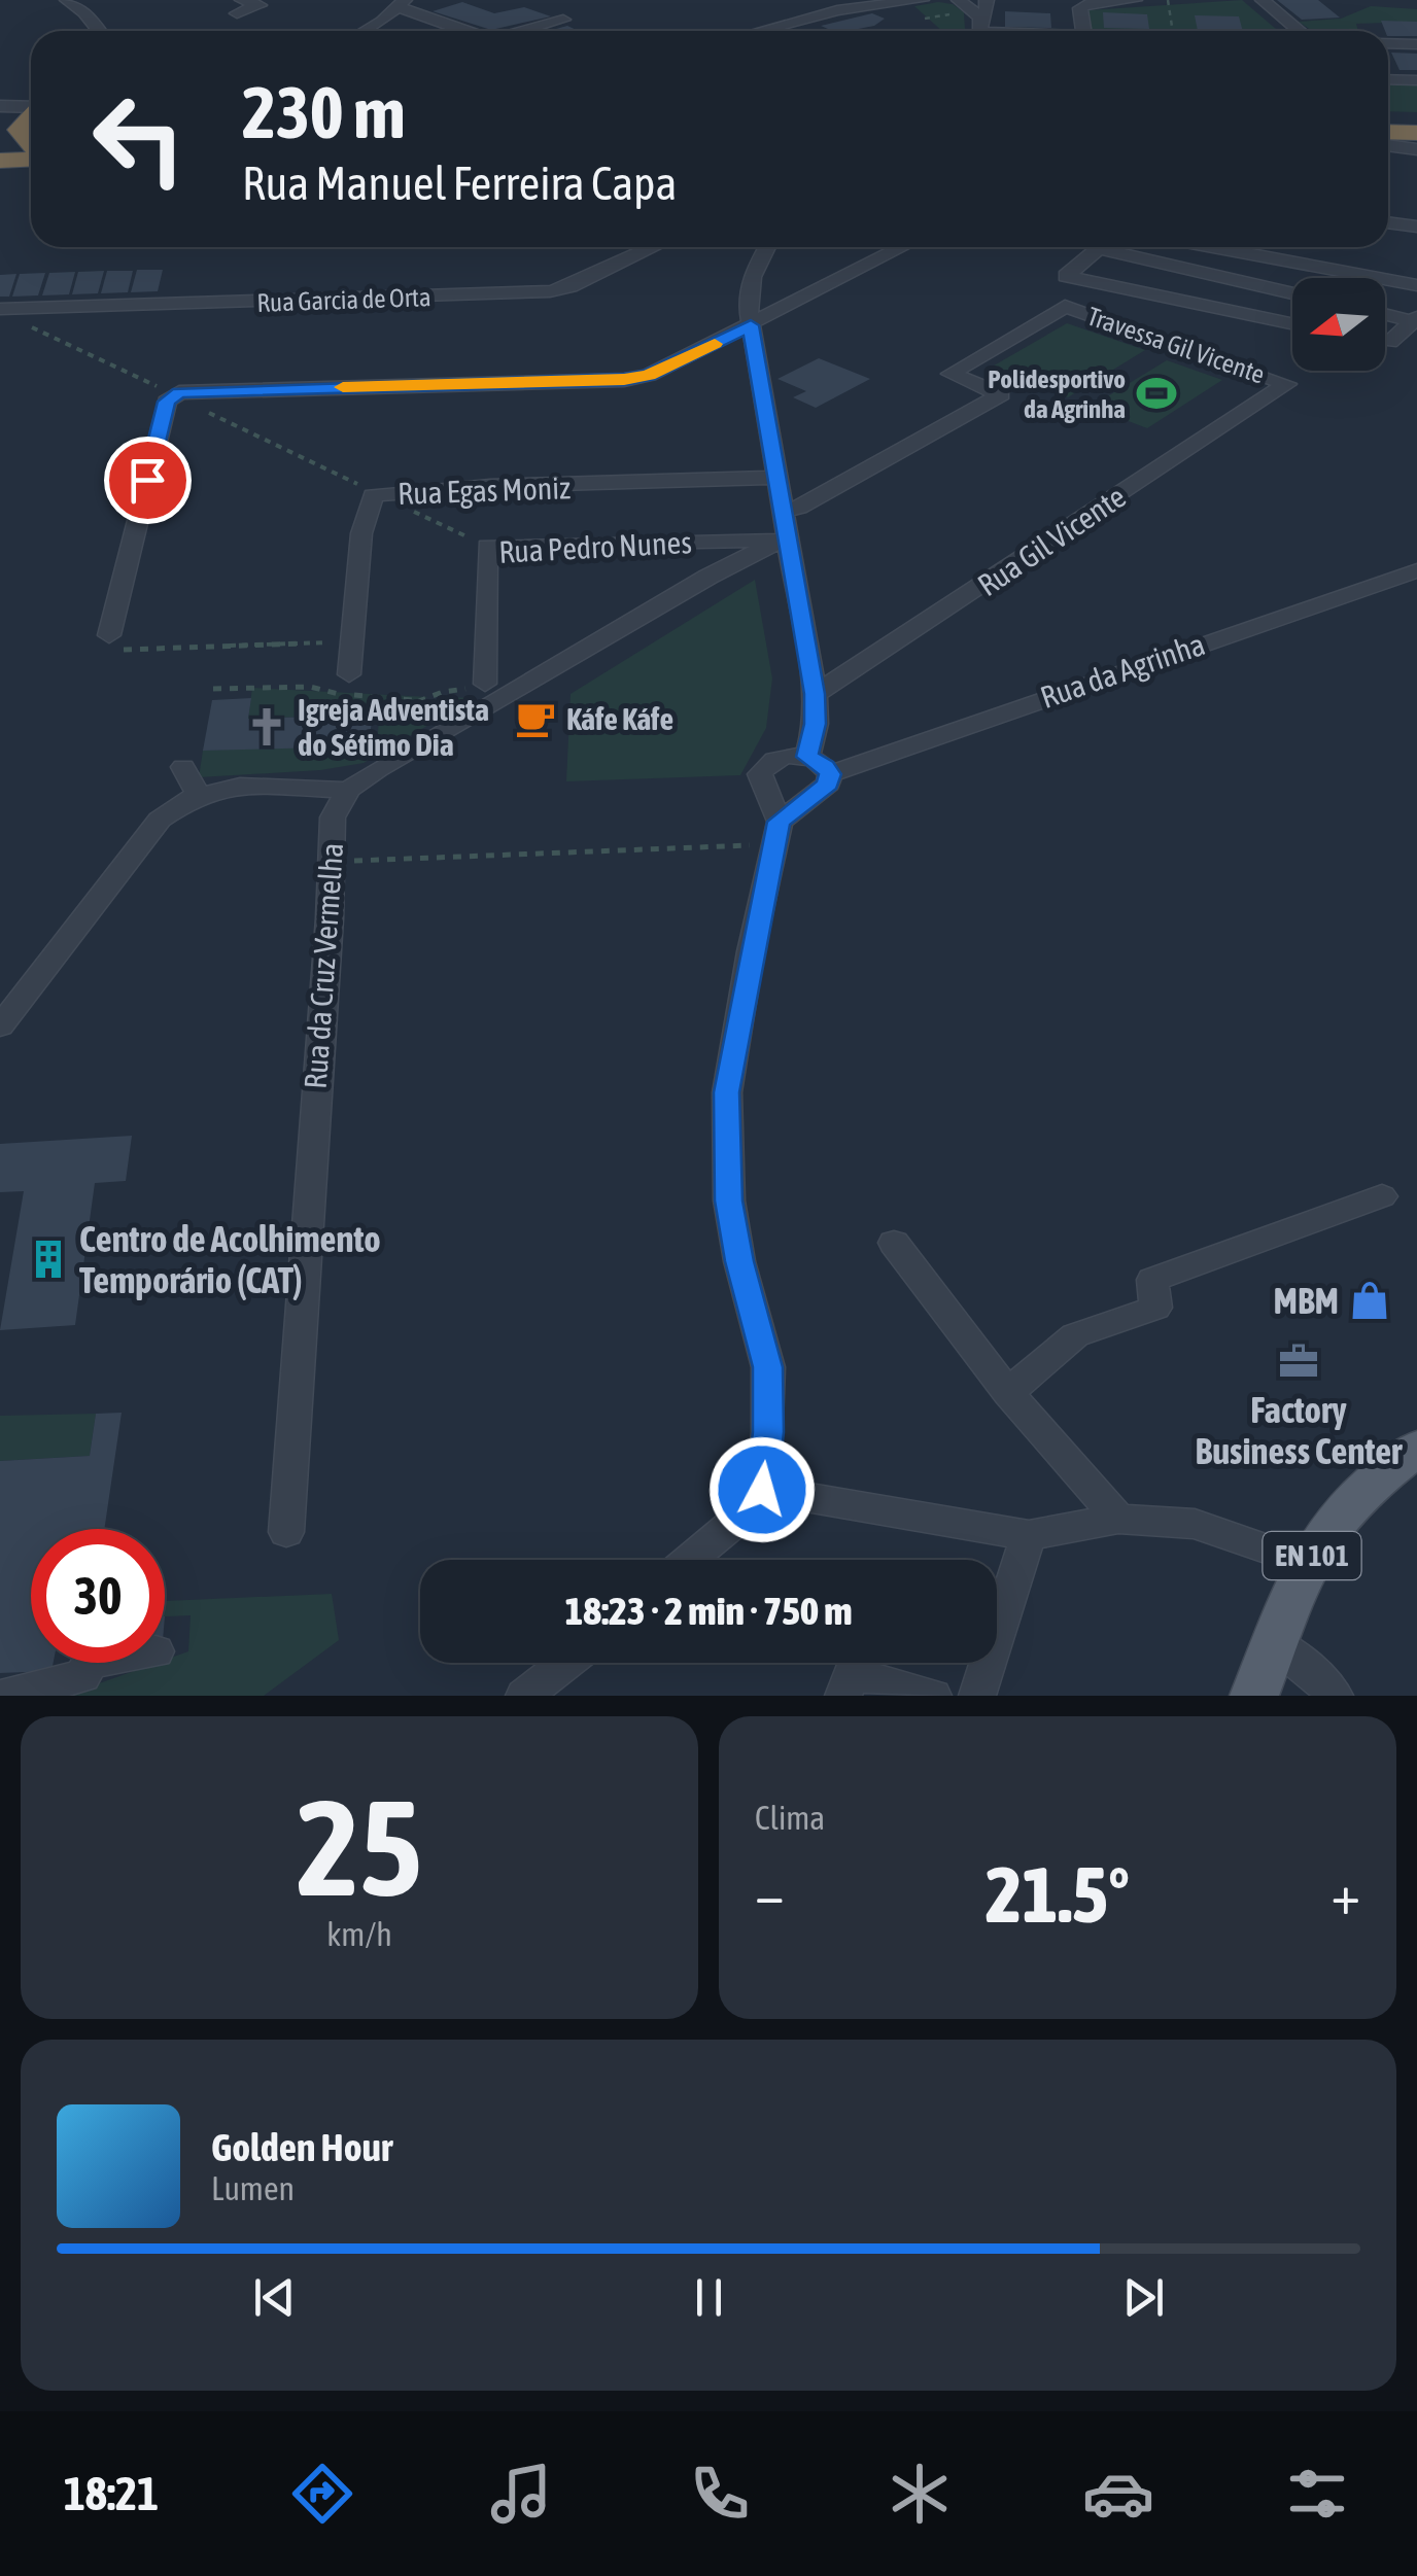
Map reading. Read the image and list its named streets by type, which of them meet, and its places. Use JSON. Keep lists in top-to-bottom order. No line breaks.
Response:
{"streets":{"main road":["EN 101"],"street":["Rua Garcia de Orta","Travessa Gil Vicente","Rua Egas Moniz","Rua Gil Vicente","Rua Pedro Nunes","Rua da Agrinha","Rua da Cruz Vermelha"]},"crossings":[["Travessa Gil Vicente","Rua Gil Vicente"]],"places":{"sports":["Polidesportivo da Agrinha"],"cafe":["Káfe Káfe"],"church":["Igreja Adventista do Sétimo Dia"],"building":["Centro de Acolhimento Temporário (CAT)"],"shop":["MBM"],"office":["Factory Business Center"]},"north":"left","page":{"turn":["230 m","Rua Manuel Ferreira Capa"],"limit":"30","trip":"18:23 · 2 min · 750 m","tile":[["25","km/h"],"Clima"],"heat":["−","21.5°","+"],"song":["Golden Hour","Lumen"],"tabs":"18:21"}}
